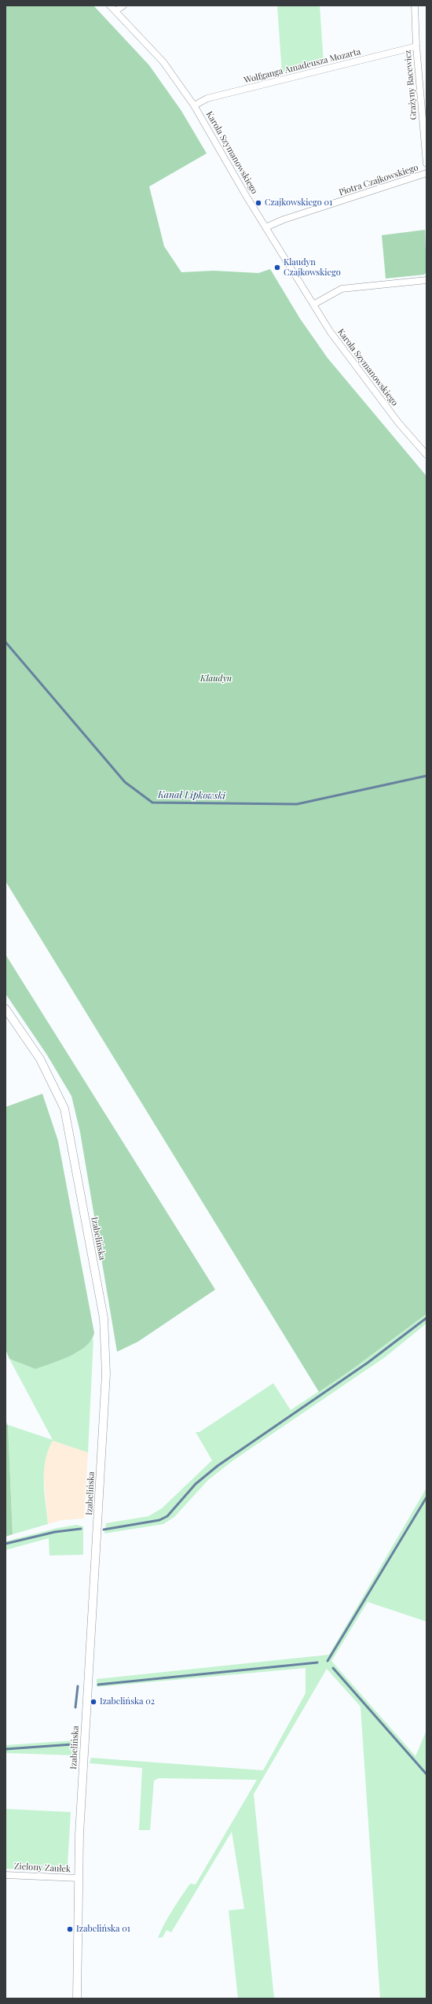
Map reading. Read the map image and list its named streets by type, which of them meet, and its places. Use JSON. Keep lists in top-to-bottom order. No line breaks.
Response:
{"streets":{"street":["Wolfganga Amadeusza Mozarta","Grażyny Bacewicz","Karola Szymanowskiego","Piotra Czajkowskiego","Izabelińska","Zielony Zaułek"]},"crossings":[["Wolfganga Amadeusza Mozarta","Grażyny Bacewicz"],["Wolfganga Amadeusza Mozarta","Karola Szymanowskiego"],["Karola Szymanowskiego","Piotra Czajkowskiego"],["Izabelińska","Zielony Zaułek"]],"water":["Kanał Lipkowski"],"parks":["Klaudyn"],"places":["Czajkowskiego 01","Klaudyn Czajkowskiego","Izabelińska 02","Izabelińska 01"]}
